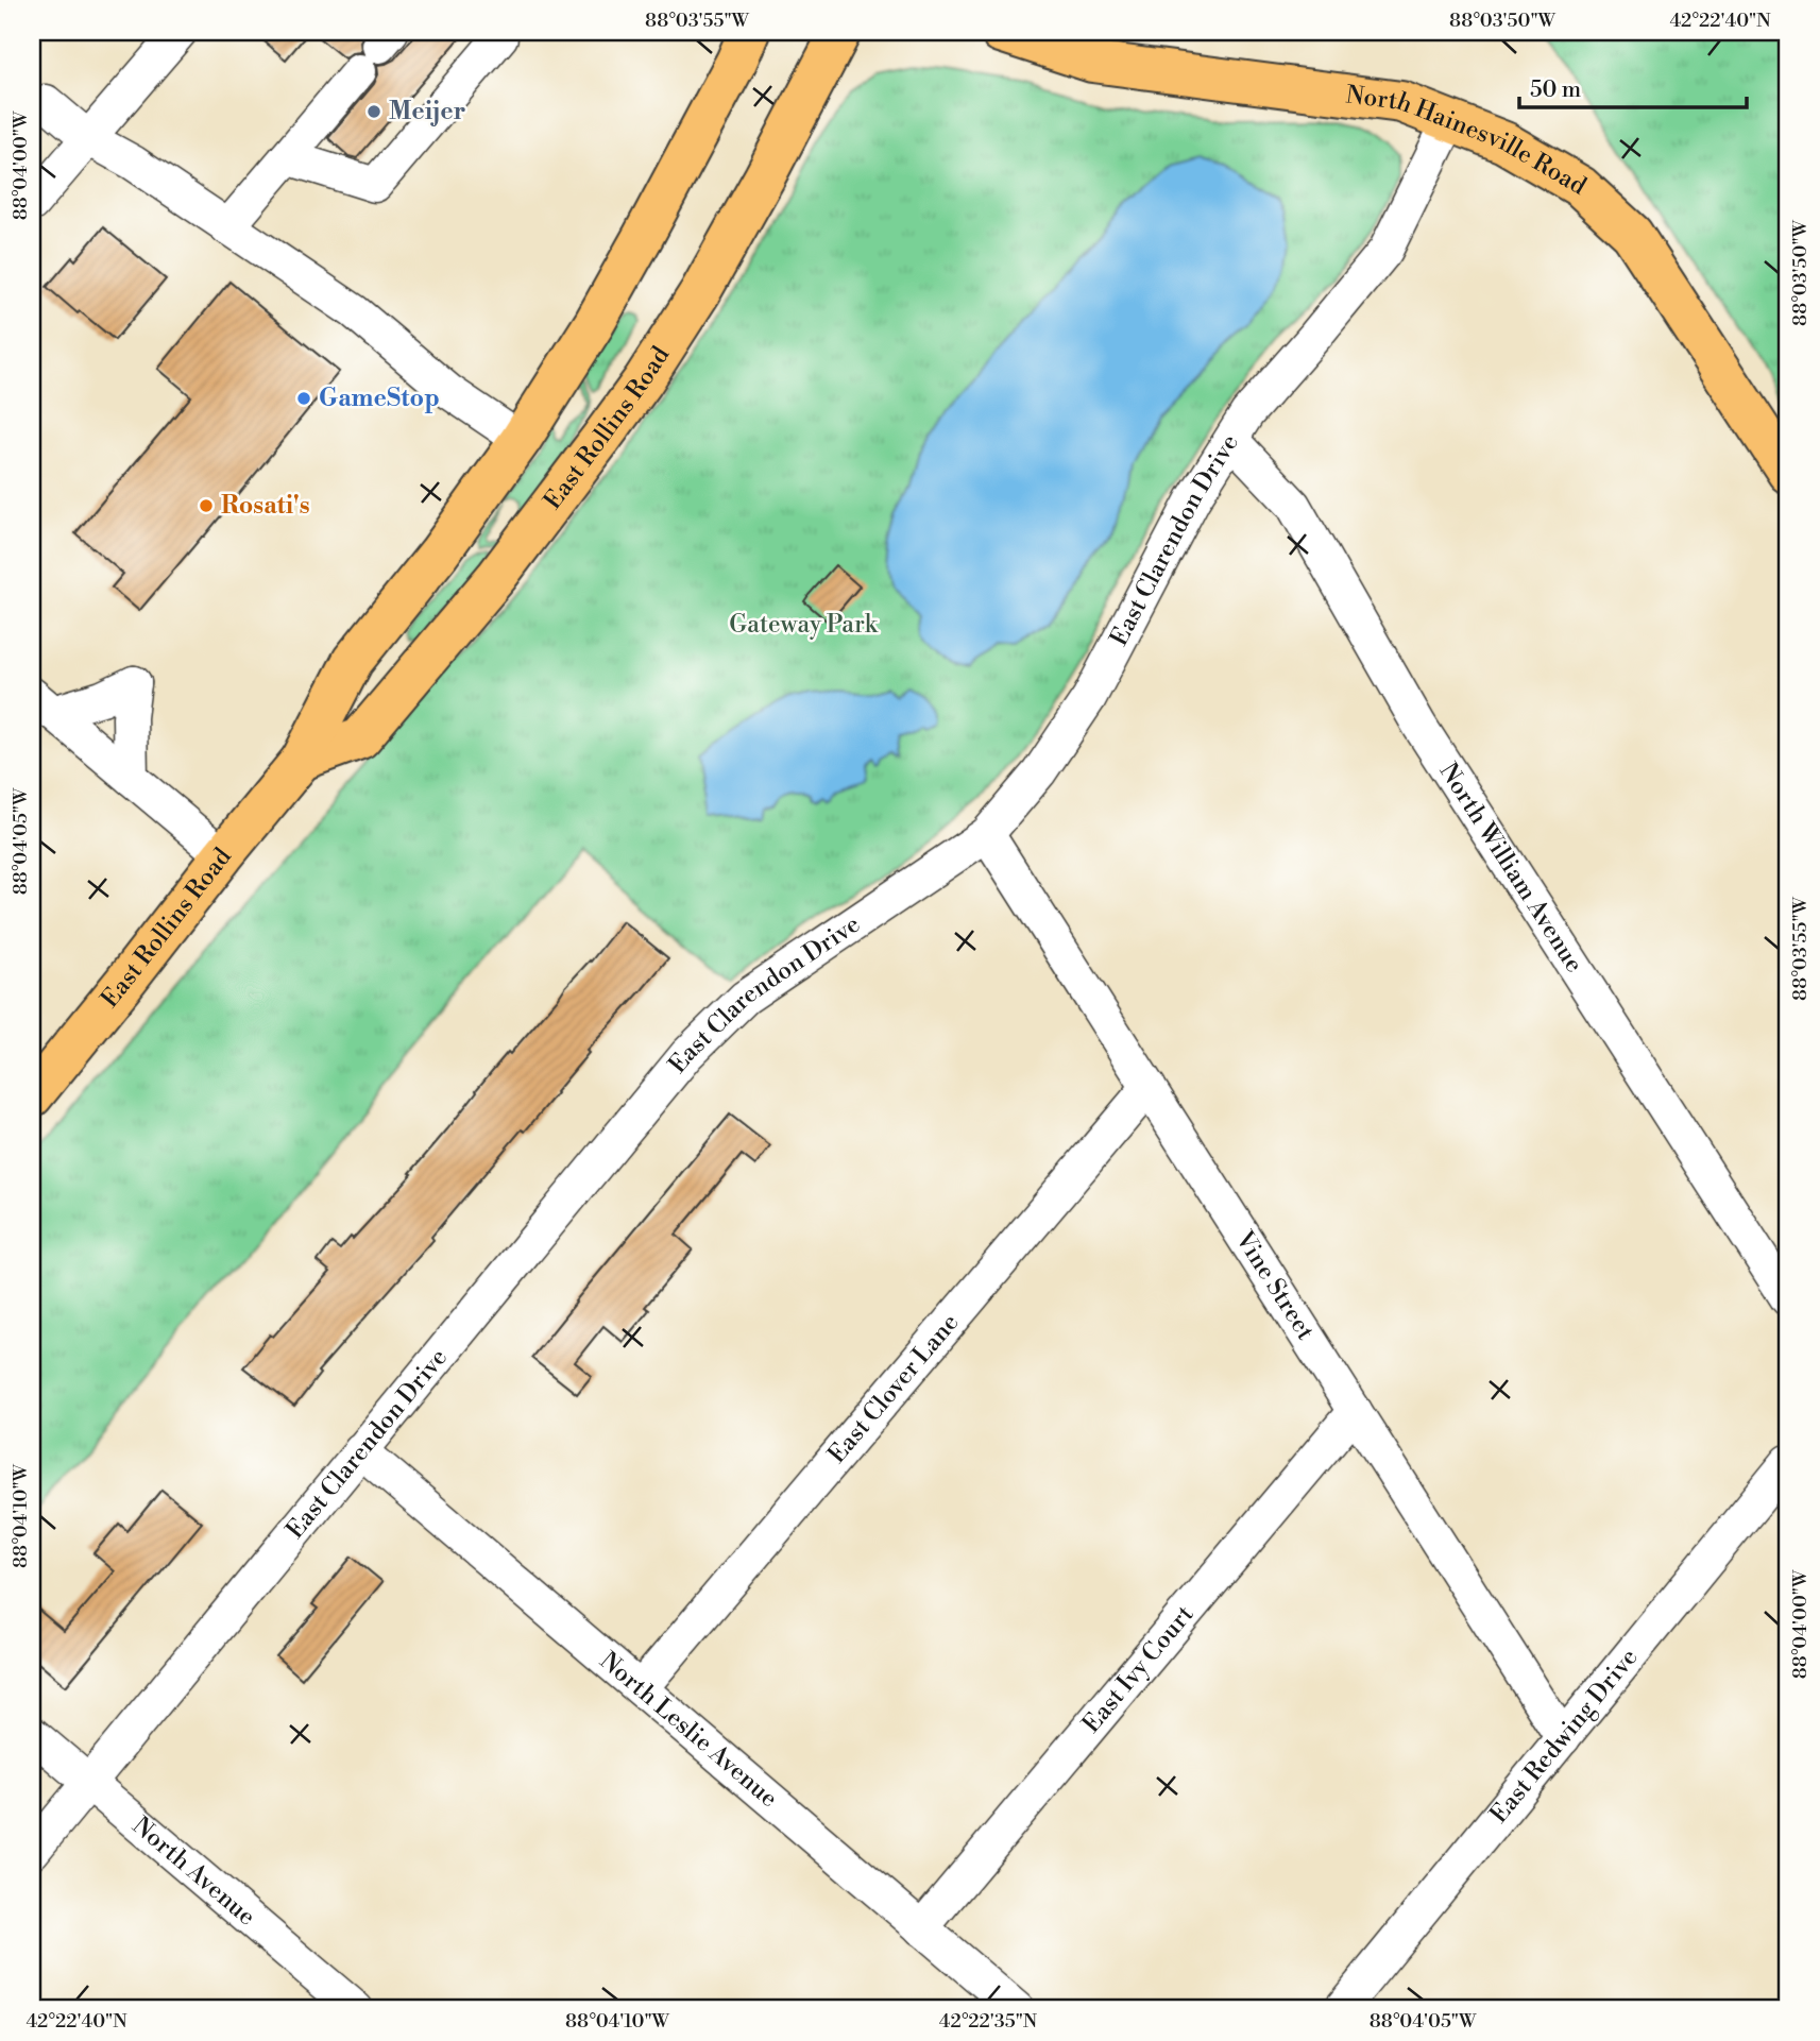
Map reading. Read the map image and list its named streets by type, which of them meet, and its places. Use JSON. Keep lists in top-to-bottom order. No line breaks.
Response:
{"streets":{"main road":["North Hainesville Road","East Rollins Road"],"street":["East Clarendon Drive","North William Avenue","Vine Street","East Clover Lane","East Ivy Court","North Leslie Avenue","East Redwing Drive","North Avenue"]},"crossings":[["North Hainesville Road","East Clarendon Drive"],["East Clarendon Drive","North William Avenue"],["East Clarendon Drive","Vine Street"],["East Clarendon Drive","North Leslie Avenue"],["East Clarendon Drive","North Avenue"],["Vine Street","East Clover Lane"],["Vine Street","East Ivy Court"],["Vine Street","East Redwing Drive"],["East Clover Lane","North Leslie Avenue"],["East Ivy Court","North Leslie Avenue"]],"parks":["Gateway Park"],"places":["Meijer","GameStop","Rosati's"],"scale_bar":"50 m","coordinates":["88°03'55\"W","88°03'50\"W","42°22'40\"N","88°04'00\"W","88°04'05\"W","88°04'10\"W","42°22'35\"N"]}
